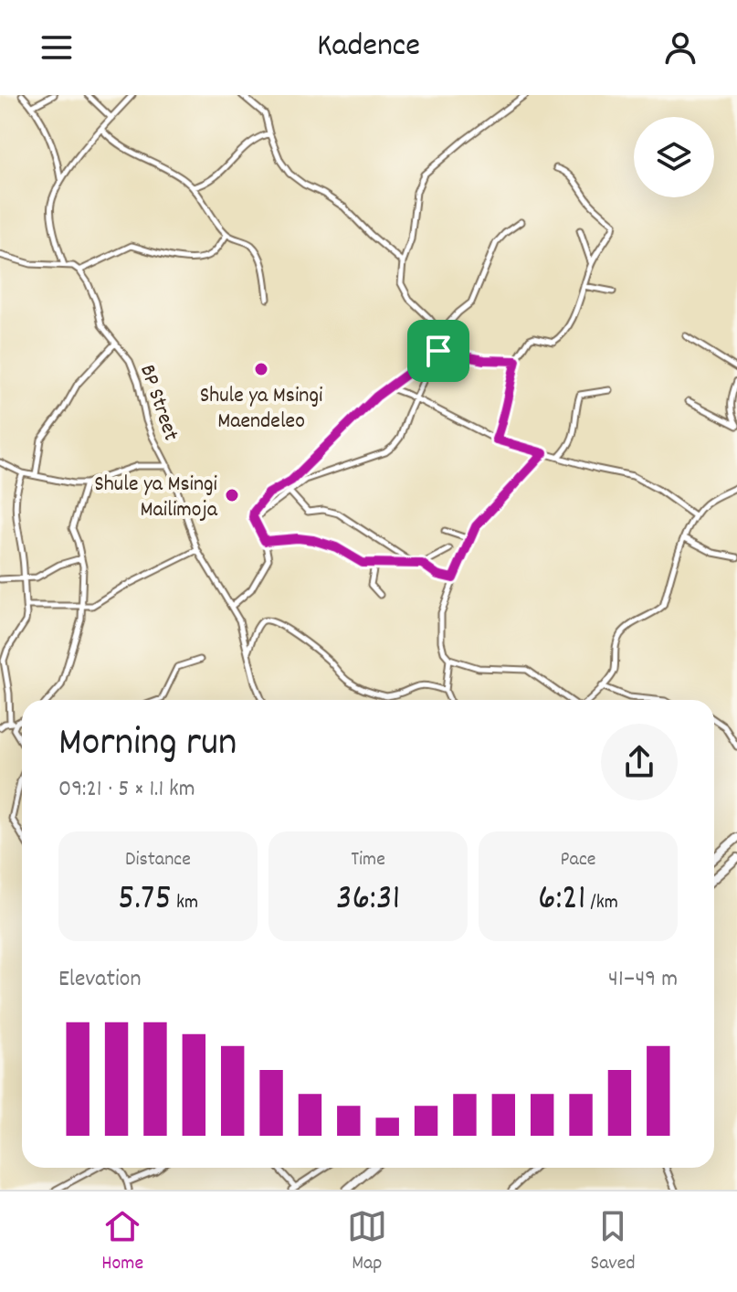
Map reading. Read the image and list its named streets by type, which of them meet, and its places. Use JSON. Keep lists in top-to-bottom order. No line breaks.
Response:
{"streets":{"street":["BP Street"]},"places":["Shule ya Msingi Maendeleo","Shule ya Msingi Mailimoja"],"page":{"header":"Kadence","heading":["Morning run","09:21 · 5 × 1.1 km"],"stats":[["Distance","5.75 km"],["Time","36:31"],["Pace","6:21 /km"]],"chart":["Elevation","41–49 m"],"tabs":["Home","Map","Saved"]}}
